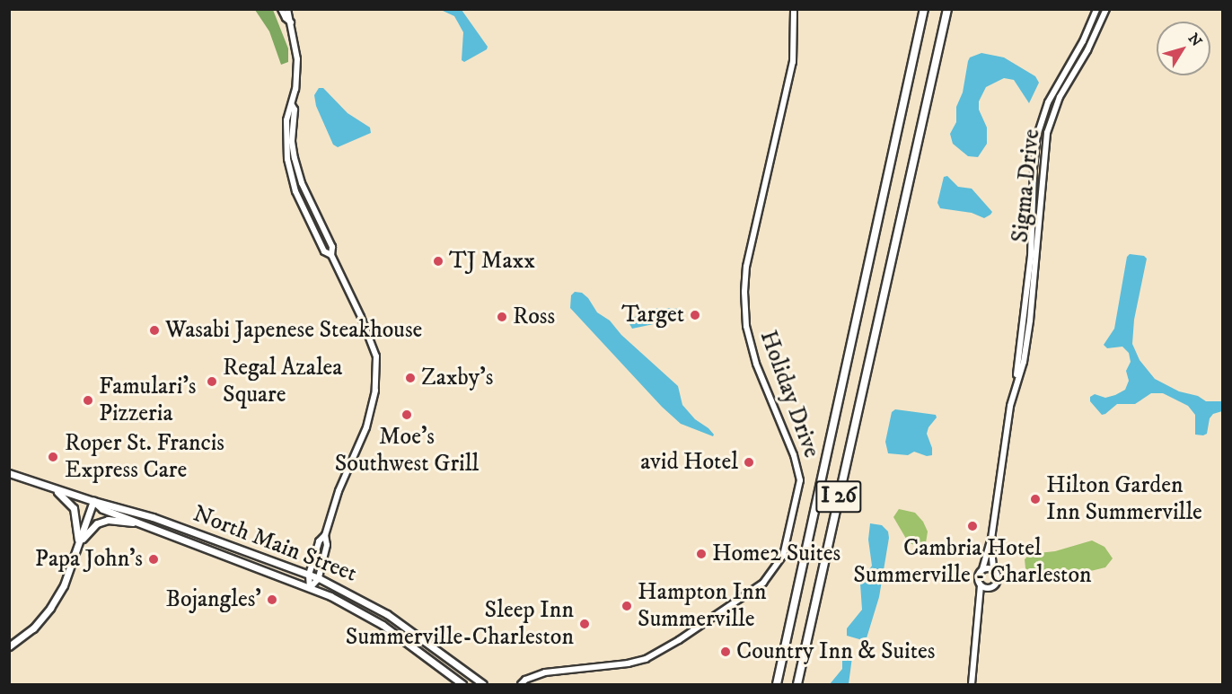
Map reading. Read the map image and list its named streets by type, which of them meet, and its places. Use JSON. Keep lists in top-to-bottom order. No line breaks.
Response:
{"streets":{"highway":["I 26"],"main road":["North Main Street"],"street":["Sigma Drive","Holiday Drive"]},"places":["TJ Maxx","Target","Ross","Wasabi Japenese Steakhouse","Zaxby's","Regal Azalea Square","Famulari's Pizzeria","Moe's Southwest Grill","Roper St. Francis Express Care","avid Hotel","Hilton Garden Inn Summerville","Cambria Hotel Summerville - Charleston","Home2 Suites","Papa John's","Bojangles'","Hampton Inn Summerville","Sleep Inn Summerville-Charleston","Country Inn & Suites"],"north":"top right"}
